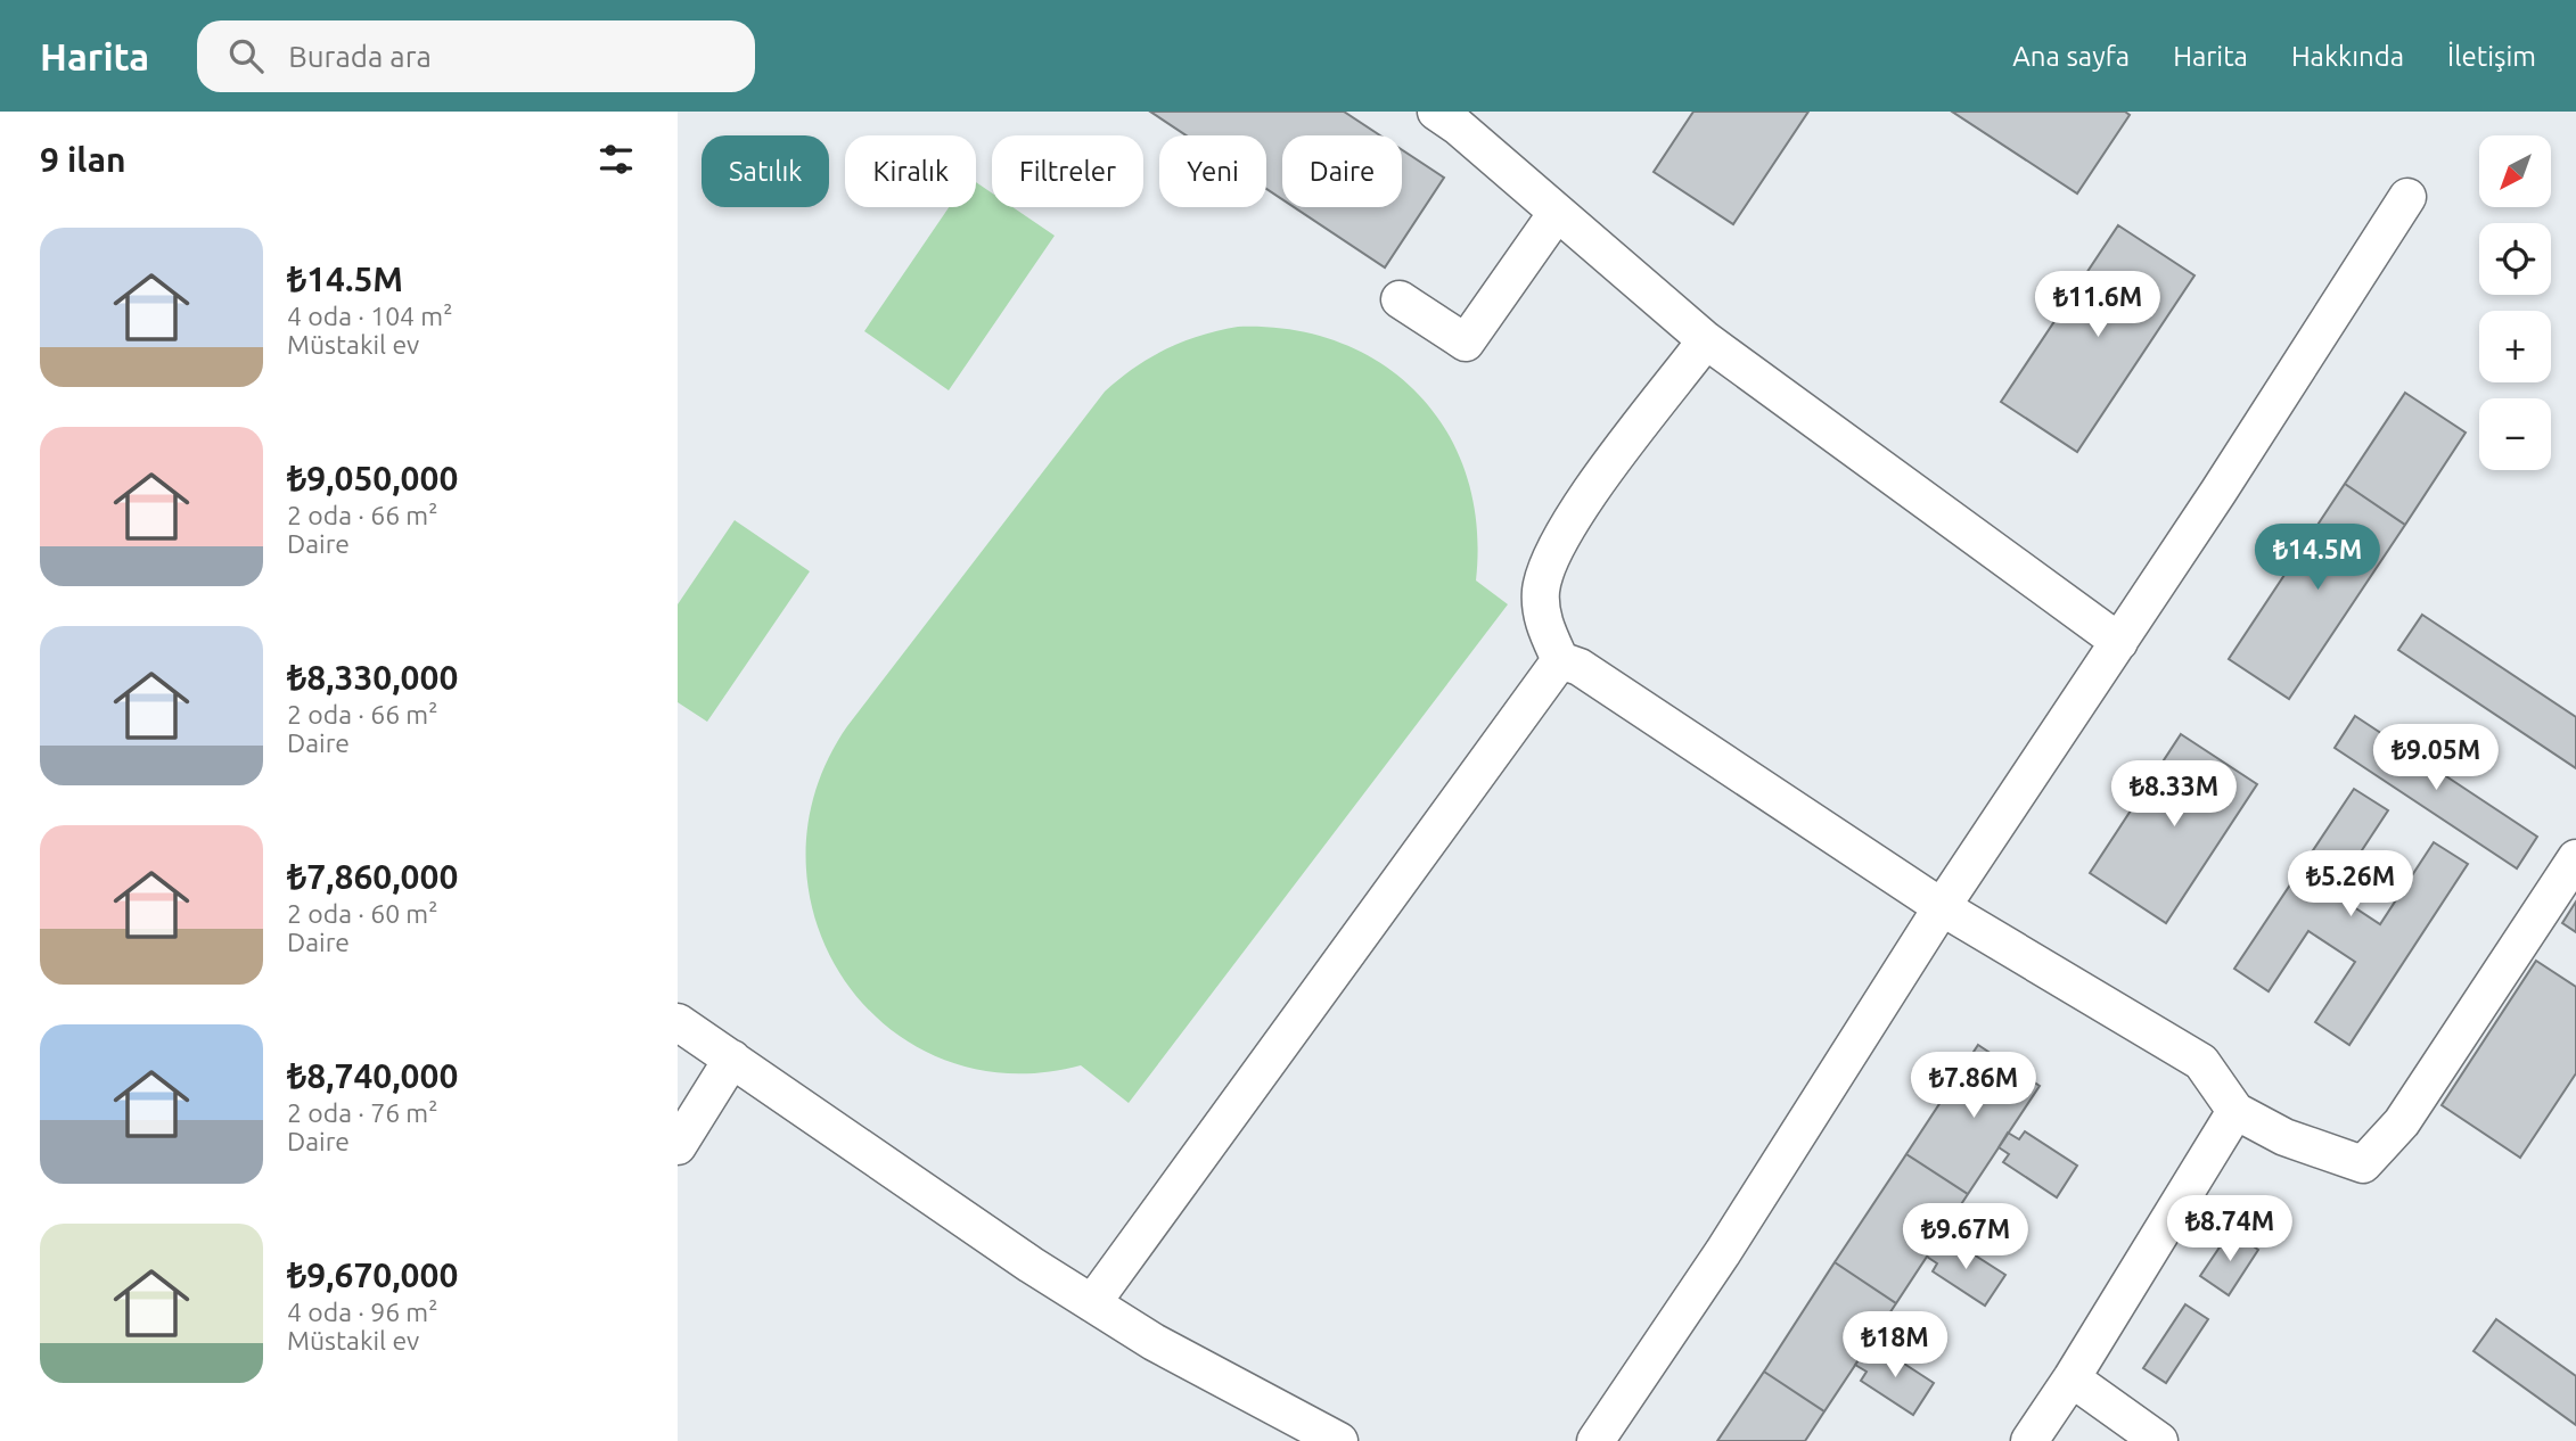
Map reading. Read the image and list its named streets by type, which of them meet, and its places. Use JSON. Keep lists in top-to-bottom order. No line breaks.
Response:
{"north":"bottom left","page":{"header":"Harita","search":"Burada ara","nav":["Ana sayfa","Harita","Hakkında","İletişim"],"heading":"9 ilan","map_buttons":["+","−"],"chip":["Satılık","Kiralık","Filtreler","Yeni","Daire"],"list":[{"name":"₺14.5M","note":"4 oda · 104 m² · Müstakil ev"},{"name":"₺9,050,000","note":"2 oda · 66 m² · Daire"},{"name":"₺8,330,000","note":"2 oda · 66 m² · Daire"},{"name":"₺7,860,000","note":"2 oda · 60 m² · Daire"},{"name":"₺8,740,000","note":"2 oda · 76 m² · Daire"},{"name":"₺9,670,000","note":"4 oda · 96 m² · Müstakil ev"}],"price":["₺11.6M","₺14.5M","₺9.05M","₺8.33M","₺5.26M","₺7.86M","₺8.74M","₺9.67M","₺18M"]}}
